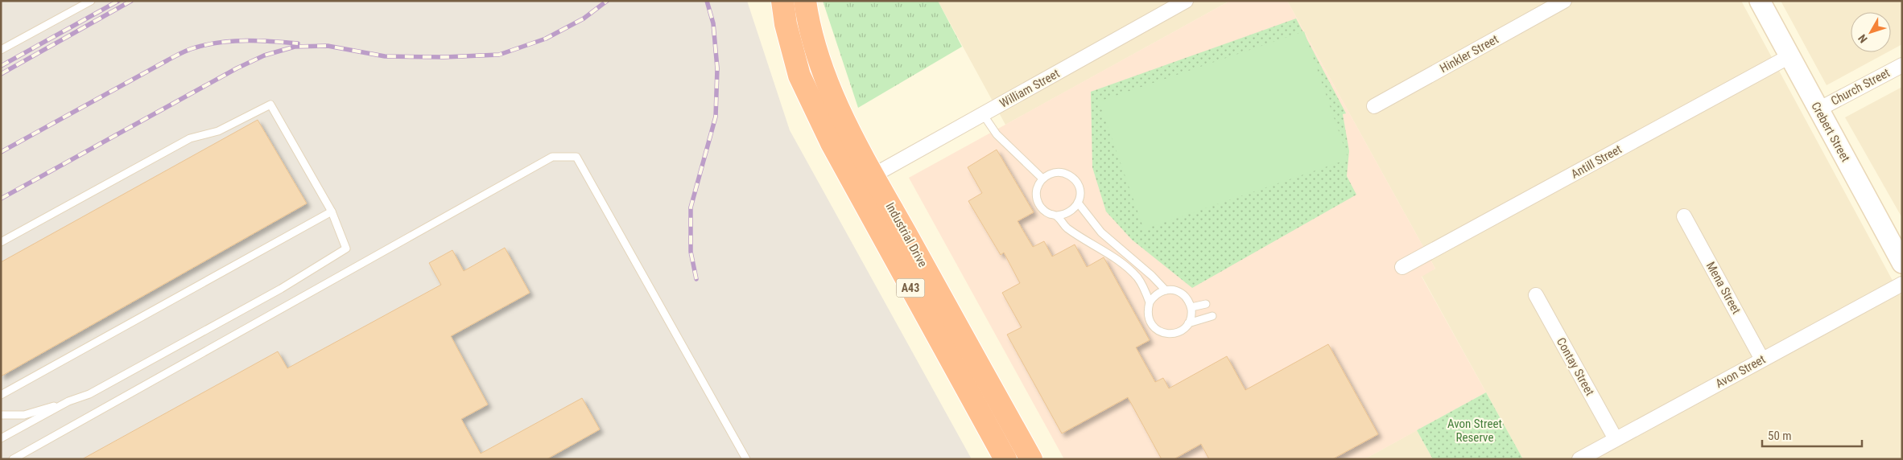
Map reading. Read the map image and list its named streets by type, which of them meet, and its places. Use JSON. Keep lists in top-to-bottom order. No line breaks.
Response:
{"streets":{"highway":["Industrial Drive","A43"],"street":["Hinkler Street","Church Street","William Street","Crebert Street","Antill Street","Mena Street","Contay Street","Avon Street"]},"crossings":[["Church Street","Crebert Street"],["William Street","Industrial Drive"],["Crebert Street","Antill Street"],["Mena Street","Avon Street"],["Contay Street","Avon Street"]],"parks":["Avon Street Reserve"],"scale_bar":"50 m","north":"bottom left"}
